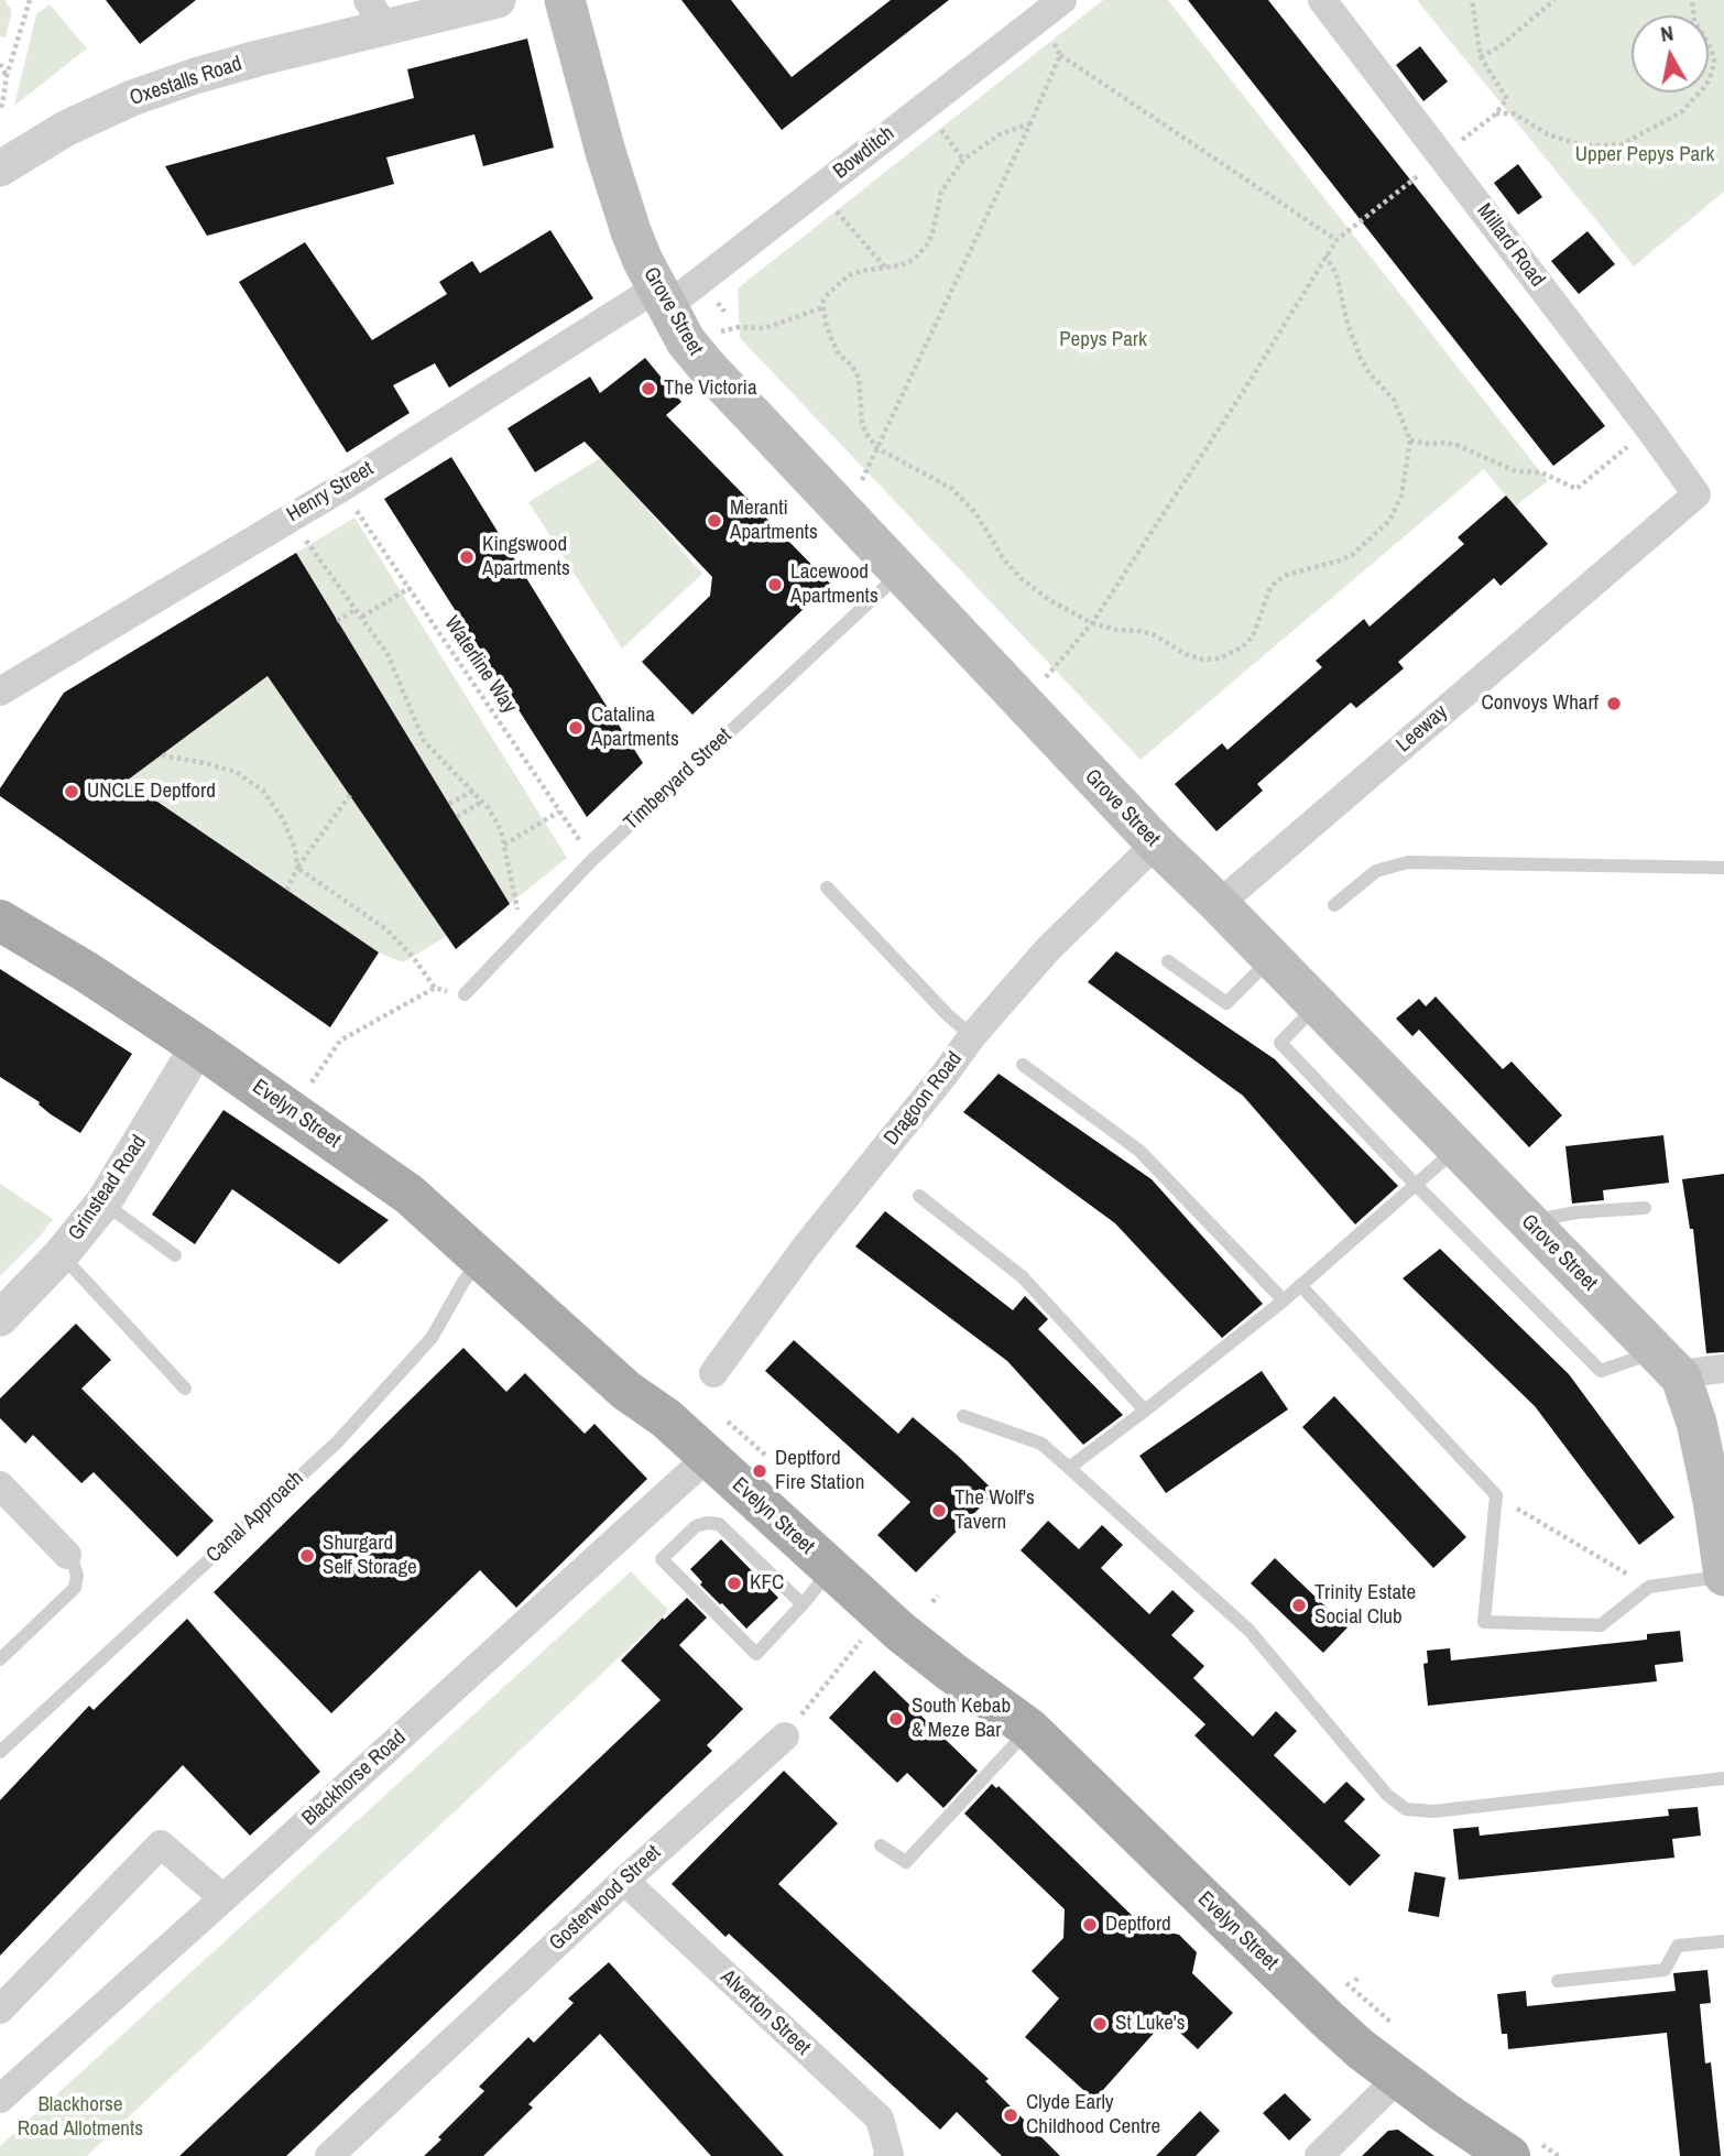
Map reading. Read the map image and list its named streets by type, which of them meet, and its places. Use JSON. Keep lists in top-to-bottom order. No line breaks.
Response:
{"streets":{"main road":["Grove Street","Evelyn Street"],"street":["Oxestalls Road","Bowditch","Millard Road","Henry Street","Leeway","Dragoon Road","Grinstead Road","Blackhorse Road","Gosterwood Street","Alverton Street"],"lane":["Timberyard Street","Canal Approach"],"path":["Waterline Way"]},"crossings":[["Bowditch","Grove Street"],["Bowditch","Henry Street"],["Millard Road","Leeway"],["Grove Street","Henry Street"],["Grove Street","Leeway"],["Grove Street","Timberyard Street"],["Grove Street","Dragoon Road"],["Henry Street","Waterline Way"],["Waterline Way","Timberyard Street"],["Evelyn Street","Grinstead Road"],["Evelyn Street","Canal Approach"],["Evelyn Street","Blackhorse Road"],["Gosterwood Street","Alverton Street"]],"parks":["Upper Pepys Park","Pepys Park","Blackhorse Road Allotments"],"places":["The Victoria","Meranti Apartments","Kingswood Apartments","Lacewood Apartments","Convoys Wharf","Catalina Apartments","UNCLE Deptford","Deptford Fire Station","The Wolf's Tavern","Shurgard Self Storage","KFC","Trinity Estate Social Club","South Kebab & Meze Bar","Deptford","St Luke's","Clyde Early Childhood Centre"],"north":"top"}
